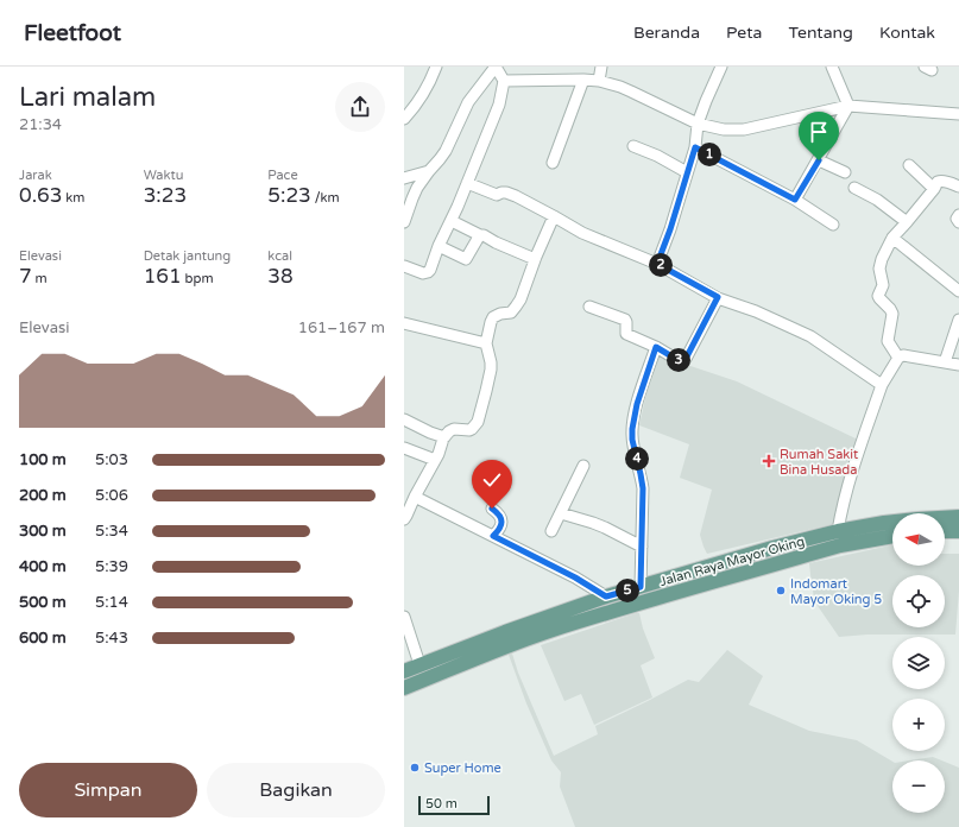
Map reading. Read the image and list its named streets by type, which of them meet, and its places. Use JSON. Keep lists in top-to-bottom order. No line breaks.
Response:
{"streets":{"main road":["Jalan Raya Mayor Oking"]},"places":{"health":["Rumah Sakit Bina Husada"],"other":["Indomart Mayor Oking 5","Super Home"]},"scale_bar":"50 m","north":"left","page":{"header":"Fleetfoot","nav":["Beranda","Peta","Tentang","Kontak"],"heading":["Lari malam","21:34"],"pins":["1","2","3","4","5"],"stats":[["Jarak","0.63 km"],["Waktu","3:23"],["Pace","5:23 /km"],["Elevasi","7 m"],["Detak jantung","161 bpm"],["kcal","38"]],"chart":["Elevasi","161–167 m"],"list":[{"name":"100 m","note":"5:03"},{"name":"200 m","note":"5:06"},{"name":"300 m","note":"5:34"},{"name":"400 m","note":"5:39"},{"name":"500 m","note":"5:14"},{"name":"600 m","note":"5:43"}],"map_buttons":["+","−"],"buttons":["Simpan","Bagikan"],"scale":"50 m"}}
